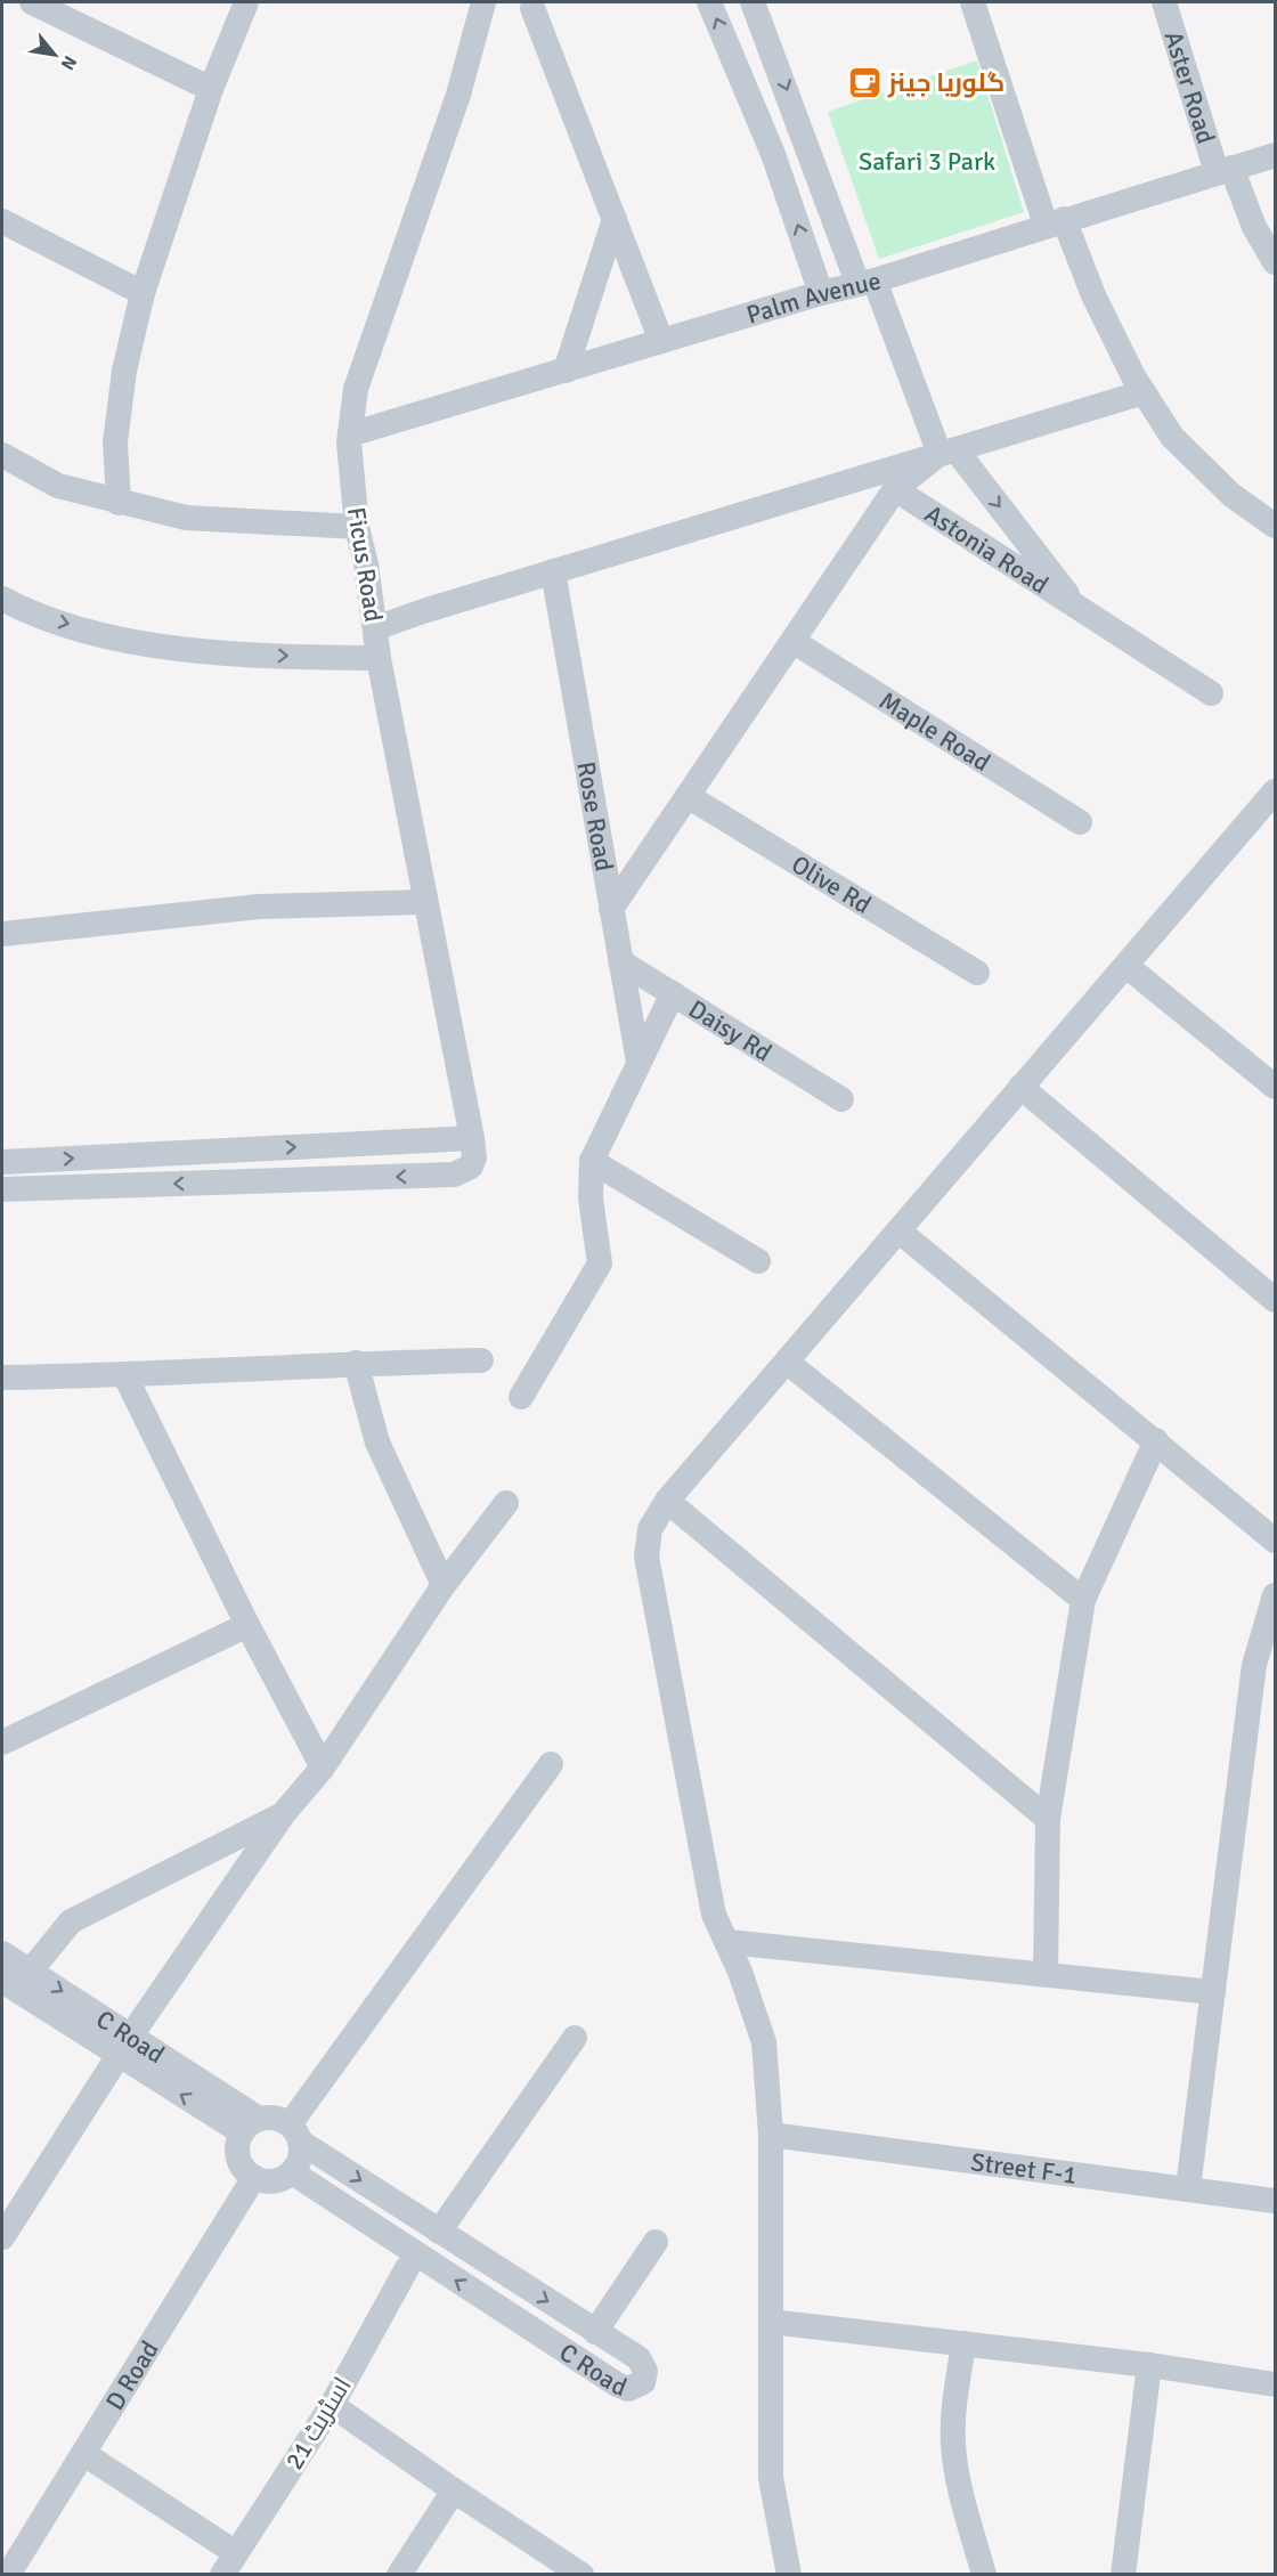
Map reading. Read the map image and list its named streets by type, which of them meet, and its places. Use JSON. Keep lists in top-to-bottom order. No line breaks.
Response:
{"streets":{"street":["Aster Road","Palm Avenue","Astonia Road","Ficus Road","Maple Road","Rose Road","Olive Rd","Daisy Rd","C Road","Street F-1","D Road","اسٹریٹ 21"]},"crossings":[["Aster Road","Palm Avenue"],["Palm Avenue","Astonia Road"],["Palm Avenue","Ficus Road"],["Rose Road","Daisy Rd"],["C Road","D Road"]],"parks":["Safari 3 Park"],"places":{"cafe":["گلوریا جینز"]},"north":"bottom right"}
